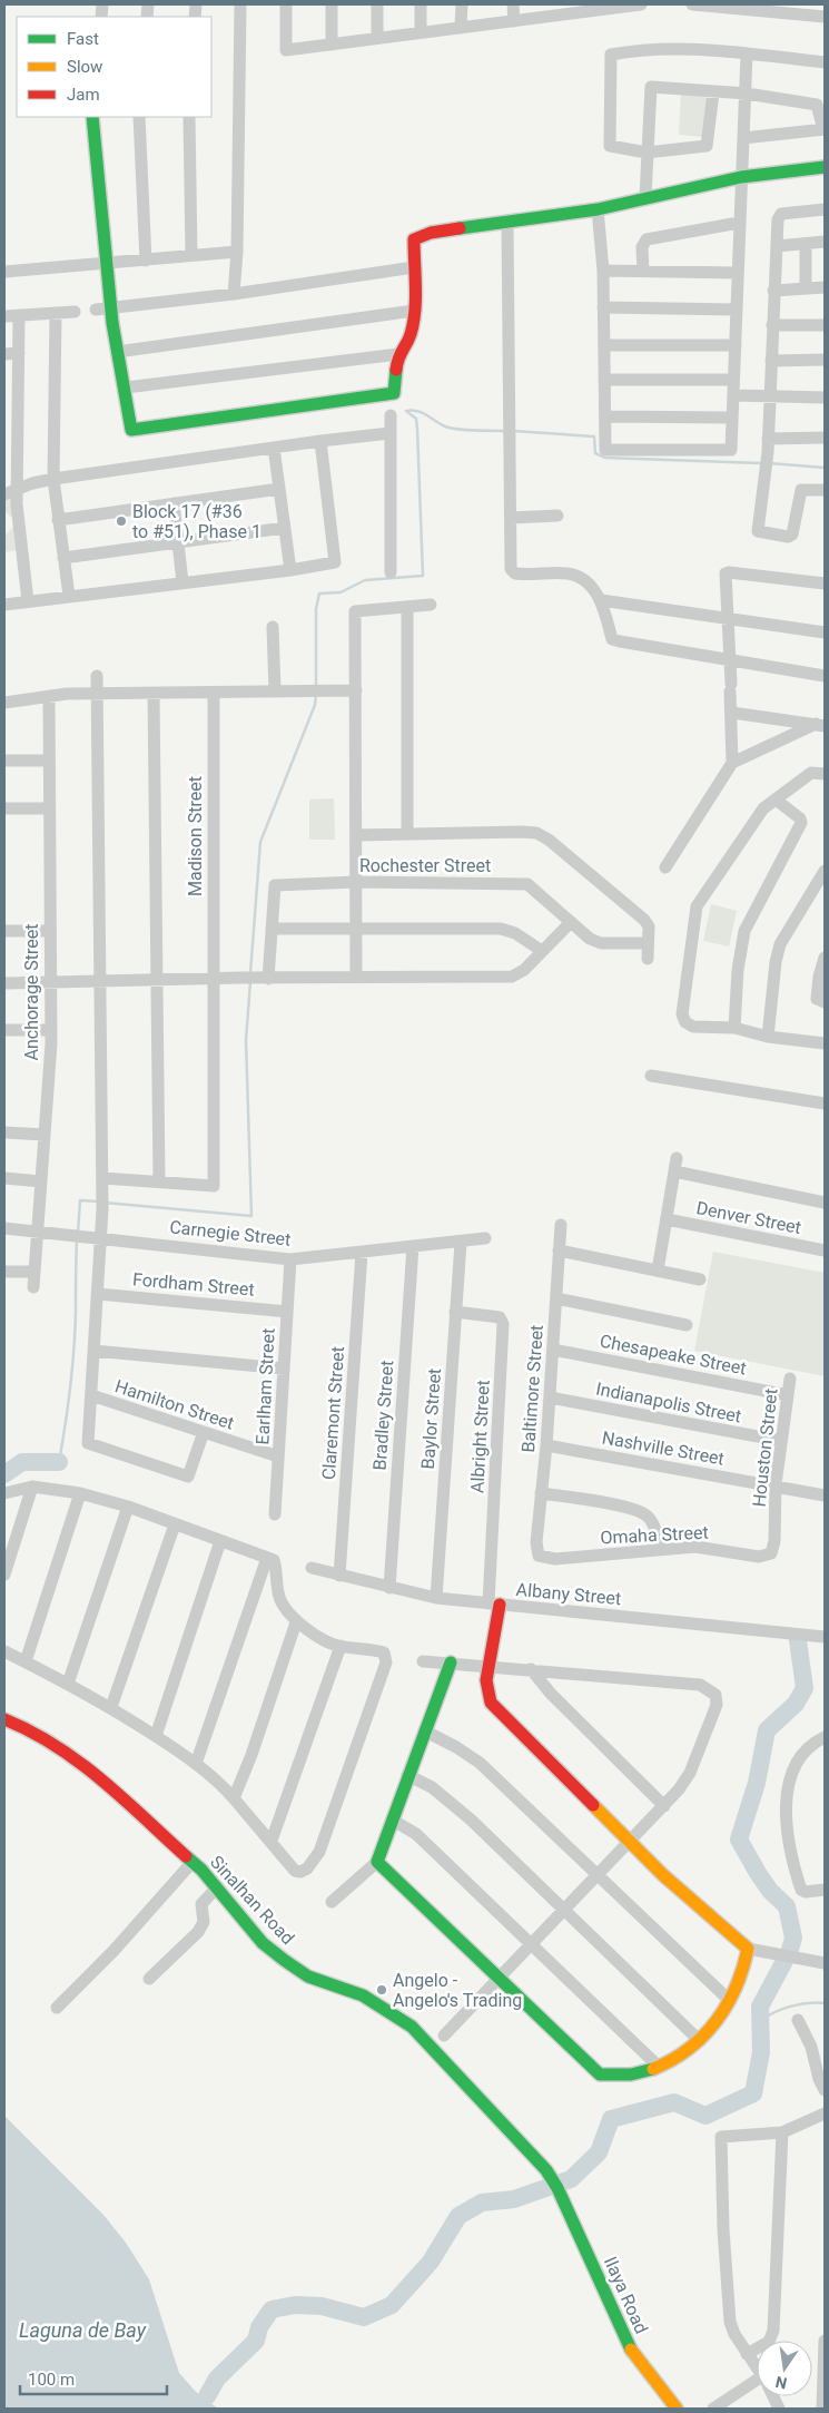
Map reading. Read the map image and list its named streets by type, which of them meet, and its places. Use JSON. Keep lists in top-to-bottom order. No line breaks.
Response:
{"streets":{"street":["Madison Street","Rochester Street","Anchorage Street","Denver Street","Carnegie Street","Fordham Street","Chesapeake Street","Earlham Street","Baltimore Street","Indianapolis Street","Hamilton Street","Claremont Street","Bradley Street","Baylor Street","Albright Street","Nashville Street","Houston Street","Omaha Street","Albany Street","Sinalhan Road","Ilaya Road"]},"crossings":[["Anchorage Street","Carnegie Street"],["Carnegie Street","Earlham Street"],["Carnegie Street","Claremont Street"],["Carnegie Street","Bradley Street"],["Carnegie Street","Baylor Street"],["Fordham Street","Earlham Street"],["Chesapeake Street","Baltimore Street"],["Chesapeake Street","Houston Street"],["Earlham Street","Hamilton Street"],["Baltimore Street","Indianapolis Street"],["Baltimore Street","Nashville Street"],["Baltimore Street","Omaha Street"],["Indianapolis Street","Houston Street"],["Claremont Street","Albany Street"],["Bradley Street","Albany Street"],["Baylor Street","Albright Street"],["Baylor Street","Albany Street"],["Albright Street","Albany Street"],["Nashville Street","Houston Street"],["Houston Street","Omaha Street"],["Sinalhan Road","Ilaya Road"]],"water":["Laguna de Bay"],"places":["Block 17 (#36 to #51), Phase 1","Angelo - Angelo's Trading"],"legend":["Fast","Slow","Jam"],"scale_bar":"100 m","north":"bottom"}
